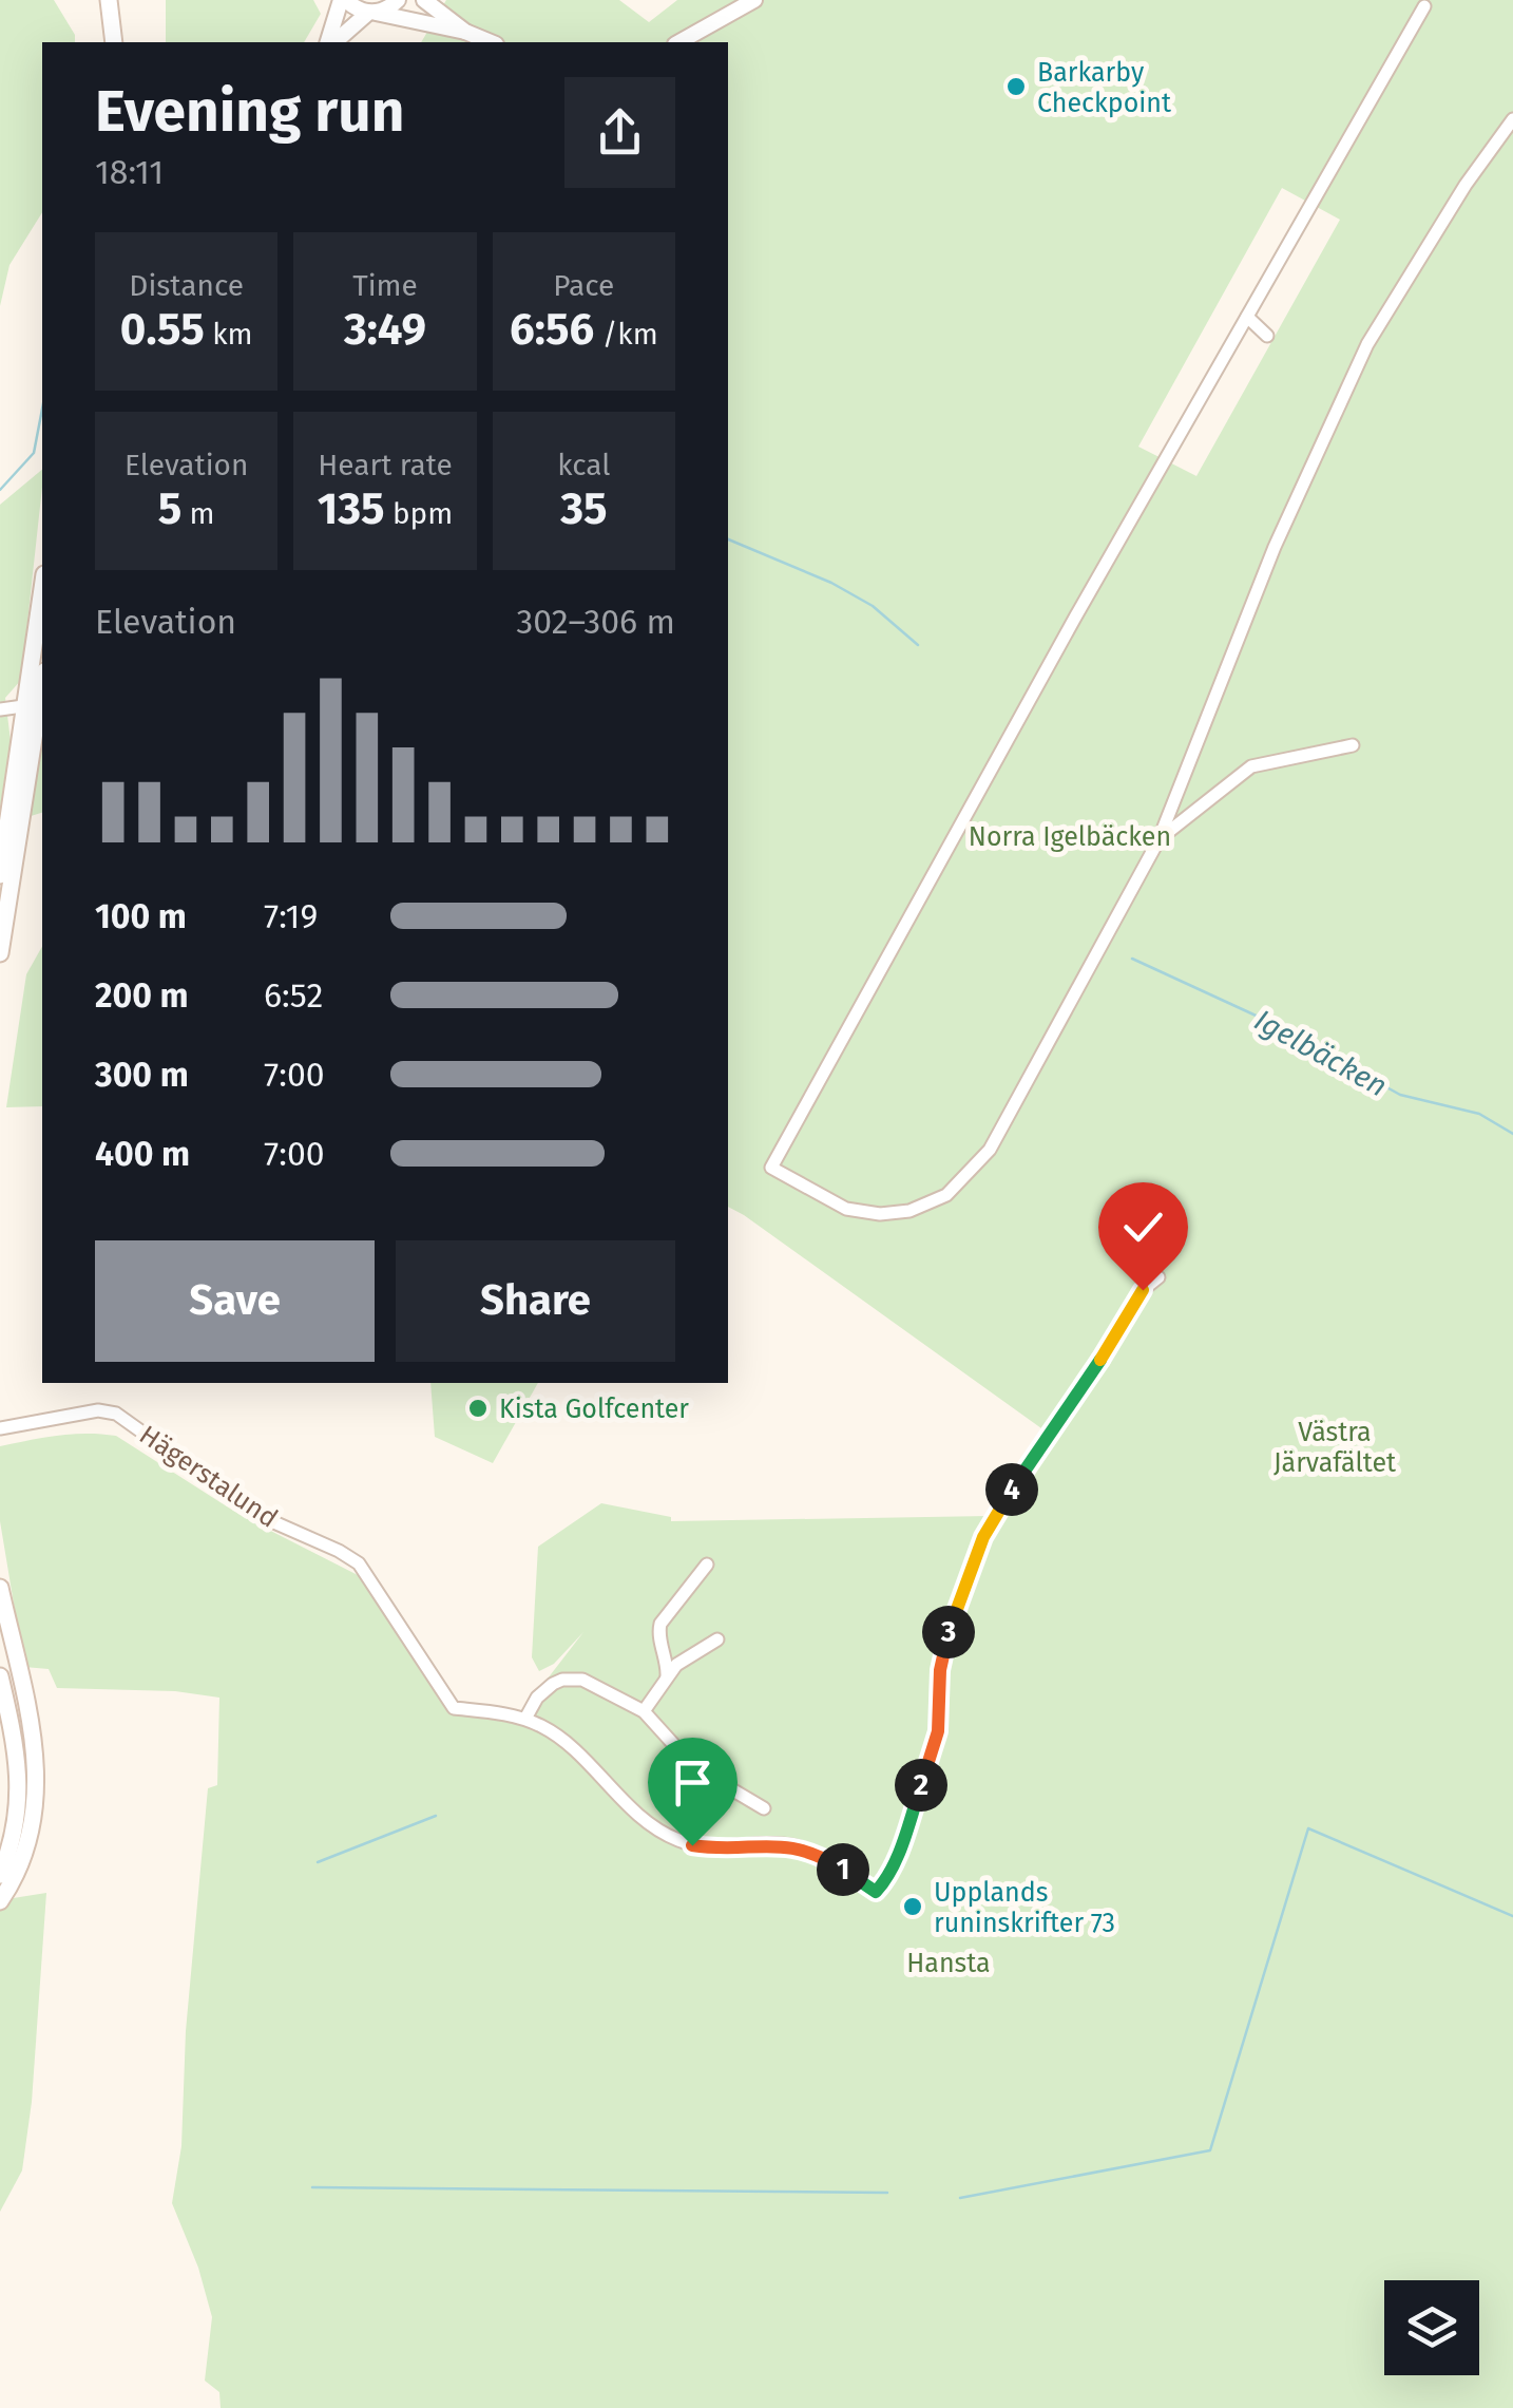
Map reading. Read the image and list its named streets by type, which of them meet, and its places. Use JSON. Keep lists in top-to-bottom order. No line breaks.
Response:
{"streets":{"street":["Hägerstalund"]},"water":["Igelbäcken"],"parks":["Norra Igelbäcken","Västra Järvafältet","Hansta"],"places":["Barkarby Checkpoint","Kista Golfcenter","Upplands runinskrifter 73"],"page":{"heading":["Evening run","18:11"],"stats":[["Distance","0.55 km"],["Time","3:49"],["Pace","6:56 /km"],["Elevation","5 m"],["Heart rate","135 bpm"],["kcal","35"]],"chart":["Elevation","302–306 m"],"list":[{"name":"100 m","note":"7:19"},{"name":"200 m","note":"6:52"},{"name":"300 m","note":"7:00"},{"name":"400 m","note":"7:00"}],"buttons":["Save","Share"],"pins":["4","3","2","1"]}}
